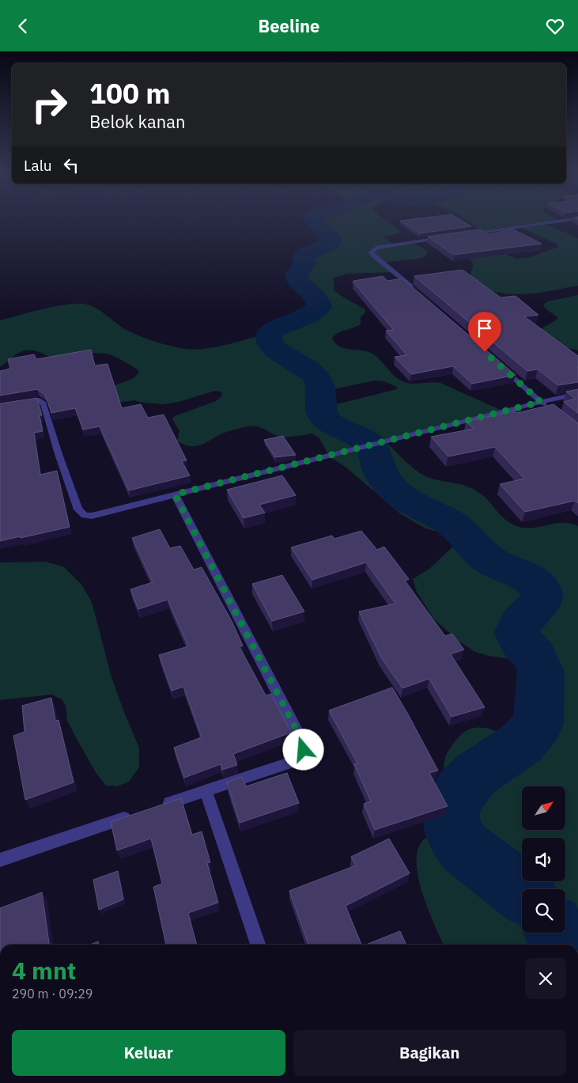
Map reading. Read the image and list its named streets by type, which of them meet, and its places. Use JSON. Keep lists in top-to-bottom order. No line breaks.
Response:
{"north":"top right","page":{"header":"Beeline","turn":["100 m","Belok kanan"],"then":"Lalu","heading":["4 mnt","290 m · 09:29"],"buttons":["Keluar","Bagikan"]}}
